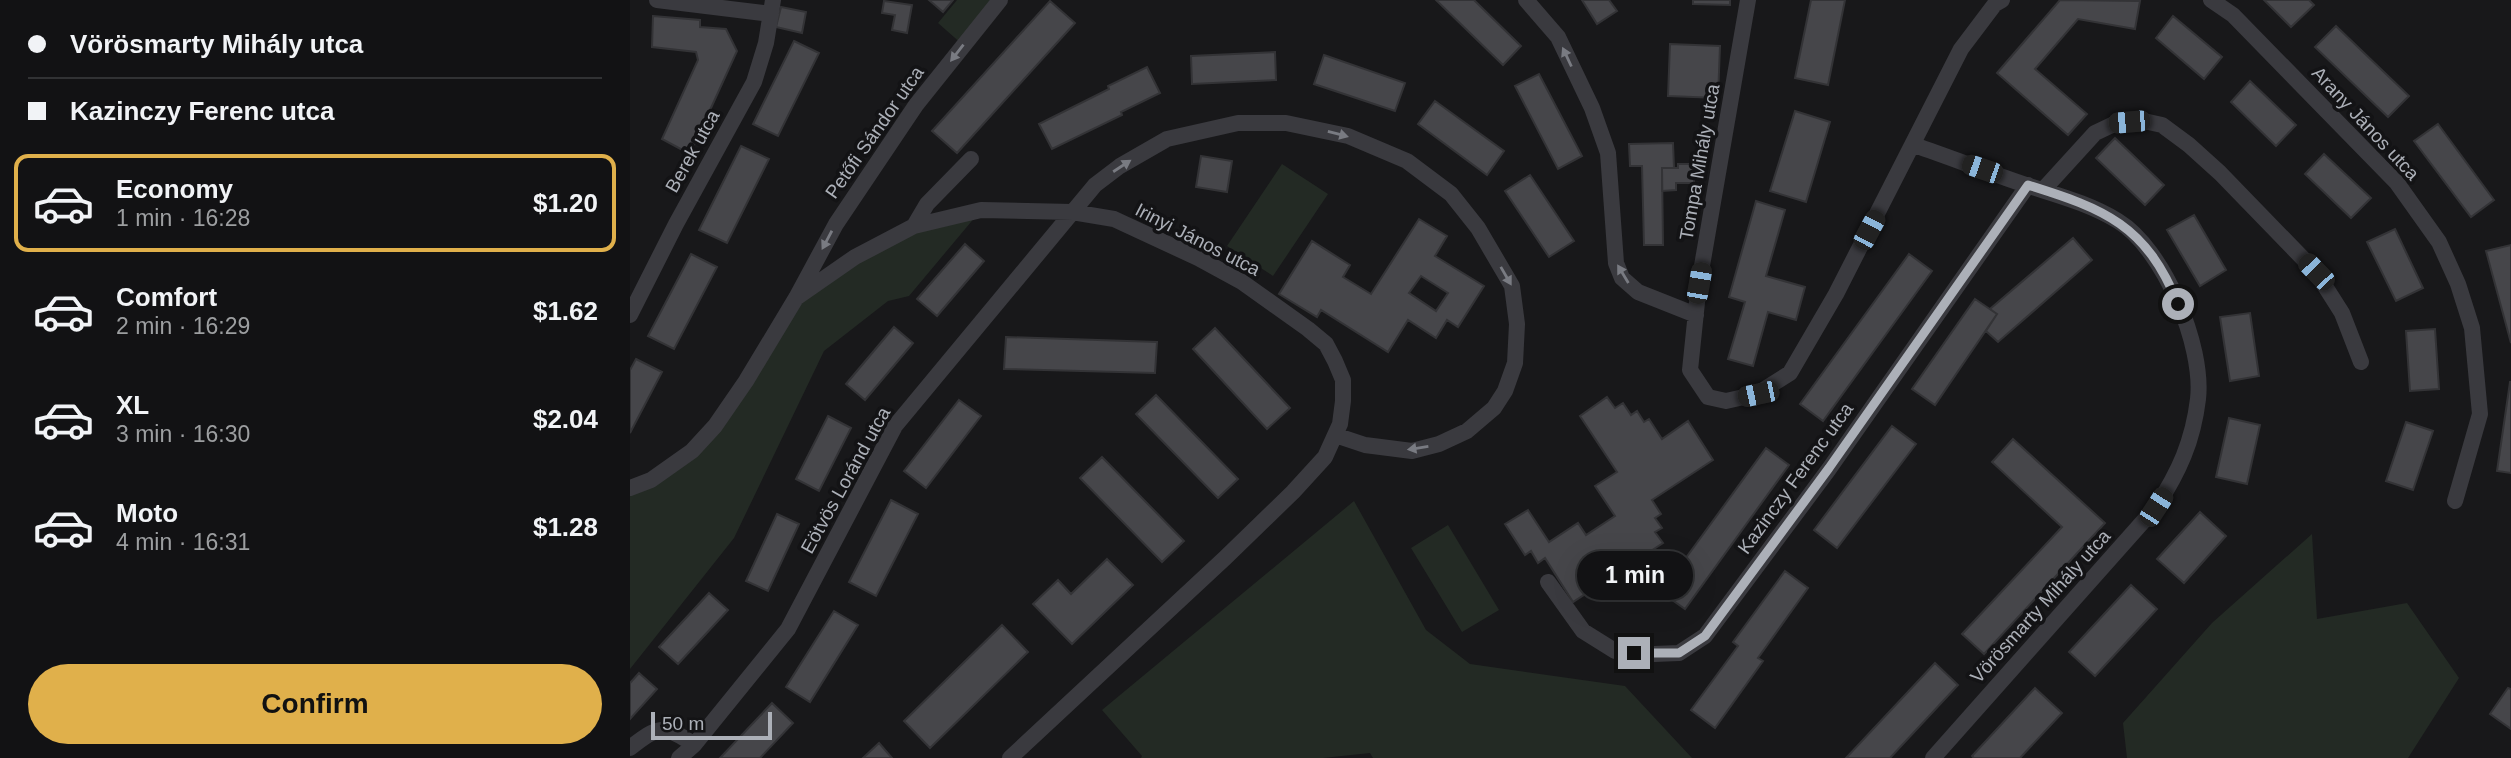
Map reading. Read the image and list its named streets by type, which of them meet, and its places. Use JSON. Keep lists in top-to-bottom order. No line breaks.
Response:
{"streets":{"street":["Arany János utca","Petőfi Sándor utca","Berek utca","Tompa Mihály utca","Irinyi János utca","Kazinczy Ferenc utca","Eötvös Loránd utca","Vörösmarty Mihály utca"]},"crossings":[["Petőfi Sándor utca","Irinyi János utca"],["Tompa Mihály utca","Vörösmarty Mihály utca"],["Irinyi János utca","Eötvös Loránd utca"],["Kazinczy Ferenc utca","Vörösmarty Mihály utca"]],"one_way":["Petőfi Sándor utca"],"scale_bar":"50 m","page":{"banner":["Vörösmarty Mihály utca","Kazinczy Ferenc utca"],"list":[{"name":"Economy","note":"1 min · 16:28","value":"$1.20"},{"name":"Comfort","note":"2 min · 16:29","value":"$1.62"},{"name":"XL","note":"3 min · 16:30","value":"$2.04"},{"name":"Moto","note":"4 min · 16:31","value":"$1.28"}],"bubble":"1 min","buttons":"Confirm","scale":"50 m"}}
